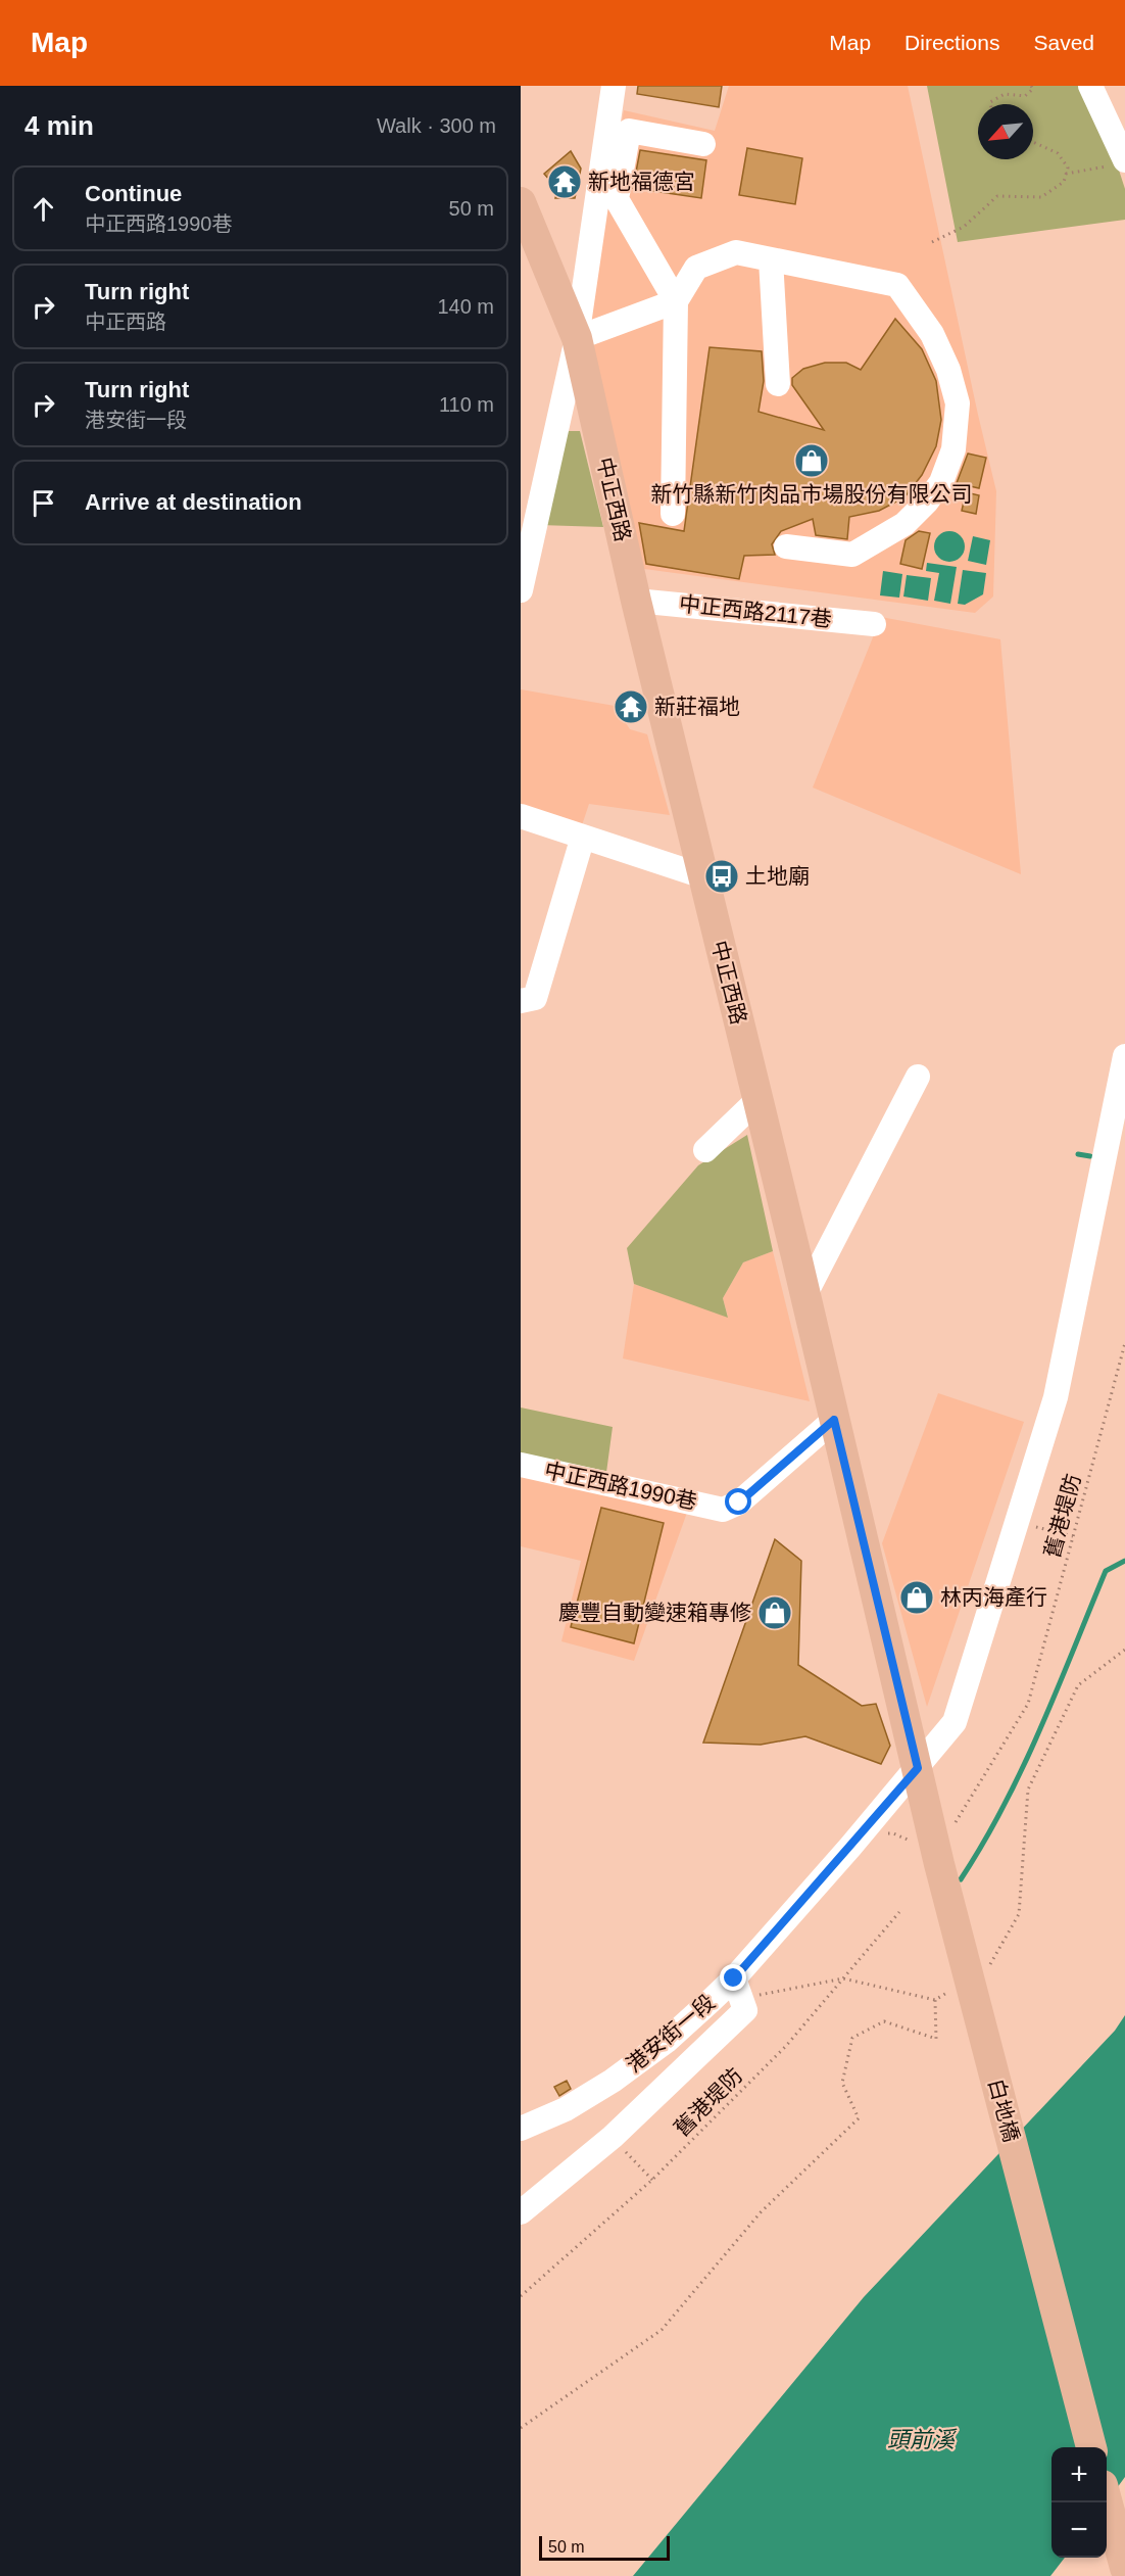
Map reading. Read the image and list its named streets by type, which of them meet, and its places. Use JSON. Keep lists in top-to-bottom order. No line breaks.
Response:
{"streets":{"main road":["中正西路","白地橋"],"street":["中正西路2117巷","中正西路1990巷","港安街一段"],"path":["舊港堤防"]},"crossings":[["中正西路","中正西路2117巷"],["中正西路","中正西路1990巷"],["中正西路","港安街一段"],["中正西路","白地橋"],["港安街一段","白地橋"]],"water":["頭前溪"],"places":{"temple":["新地福德宮","新莊福地"],"shop":["新竹縣新竹肉品市場股份有限公司","林丙海產行","慶豐自動變速箱專修"],"bus stop":["土地廟"]},"scale_bar":"50 m","north":"bottom left","page":{"header":"Map","nav":["Map","Directions","Saved"],"heading":["4 min","Walk · 300 m"],"list":[["Continue","中正西路1990巷","50 m"],["Turn right","中正西路","140 m"],["Turn right","港安街一段","110 m"],"Arrive at destination"],"map_buttons":["+","−"],"scale":"50 m"}}
